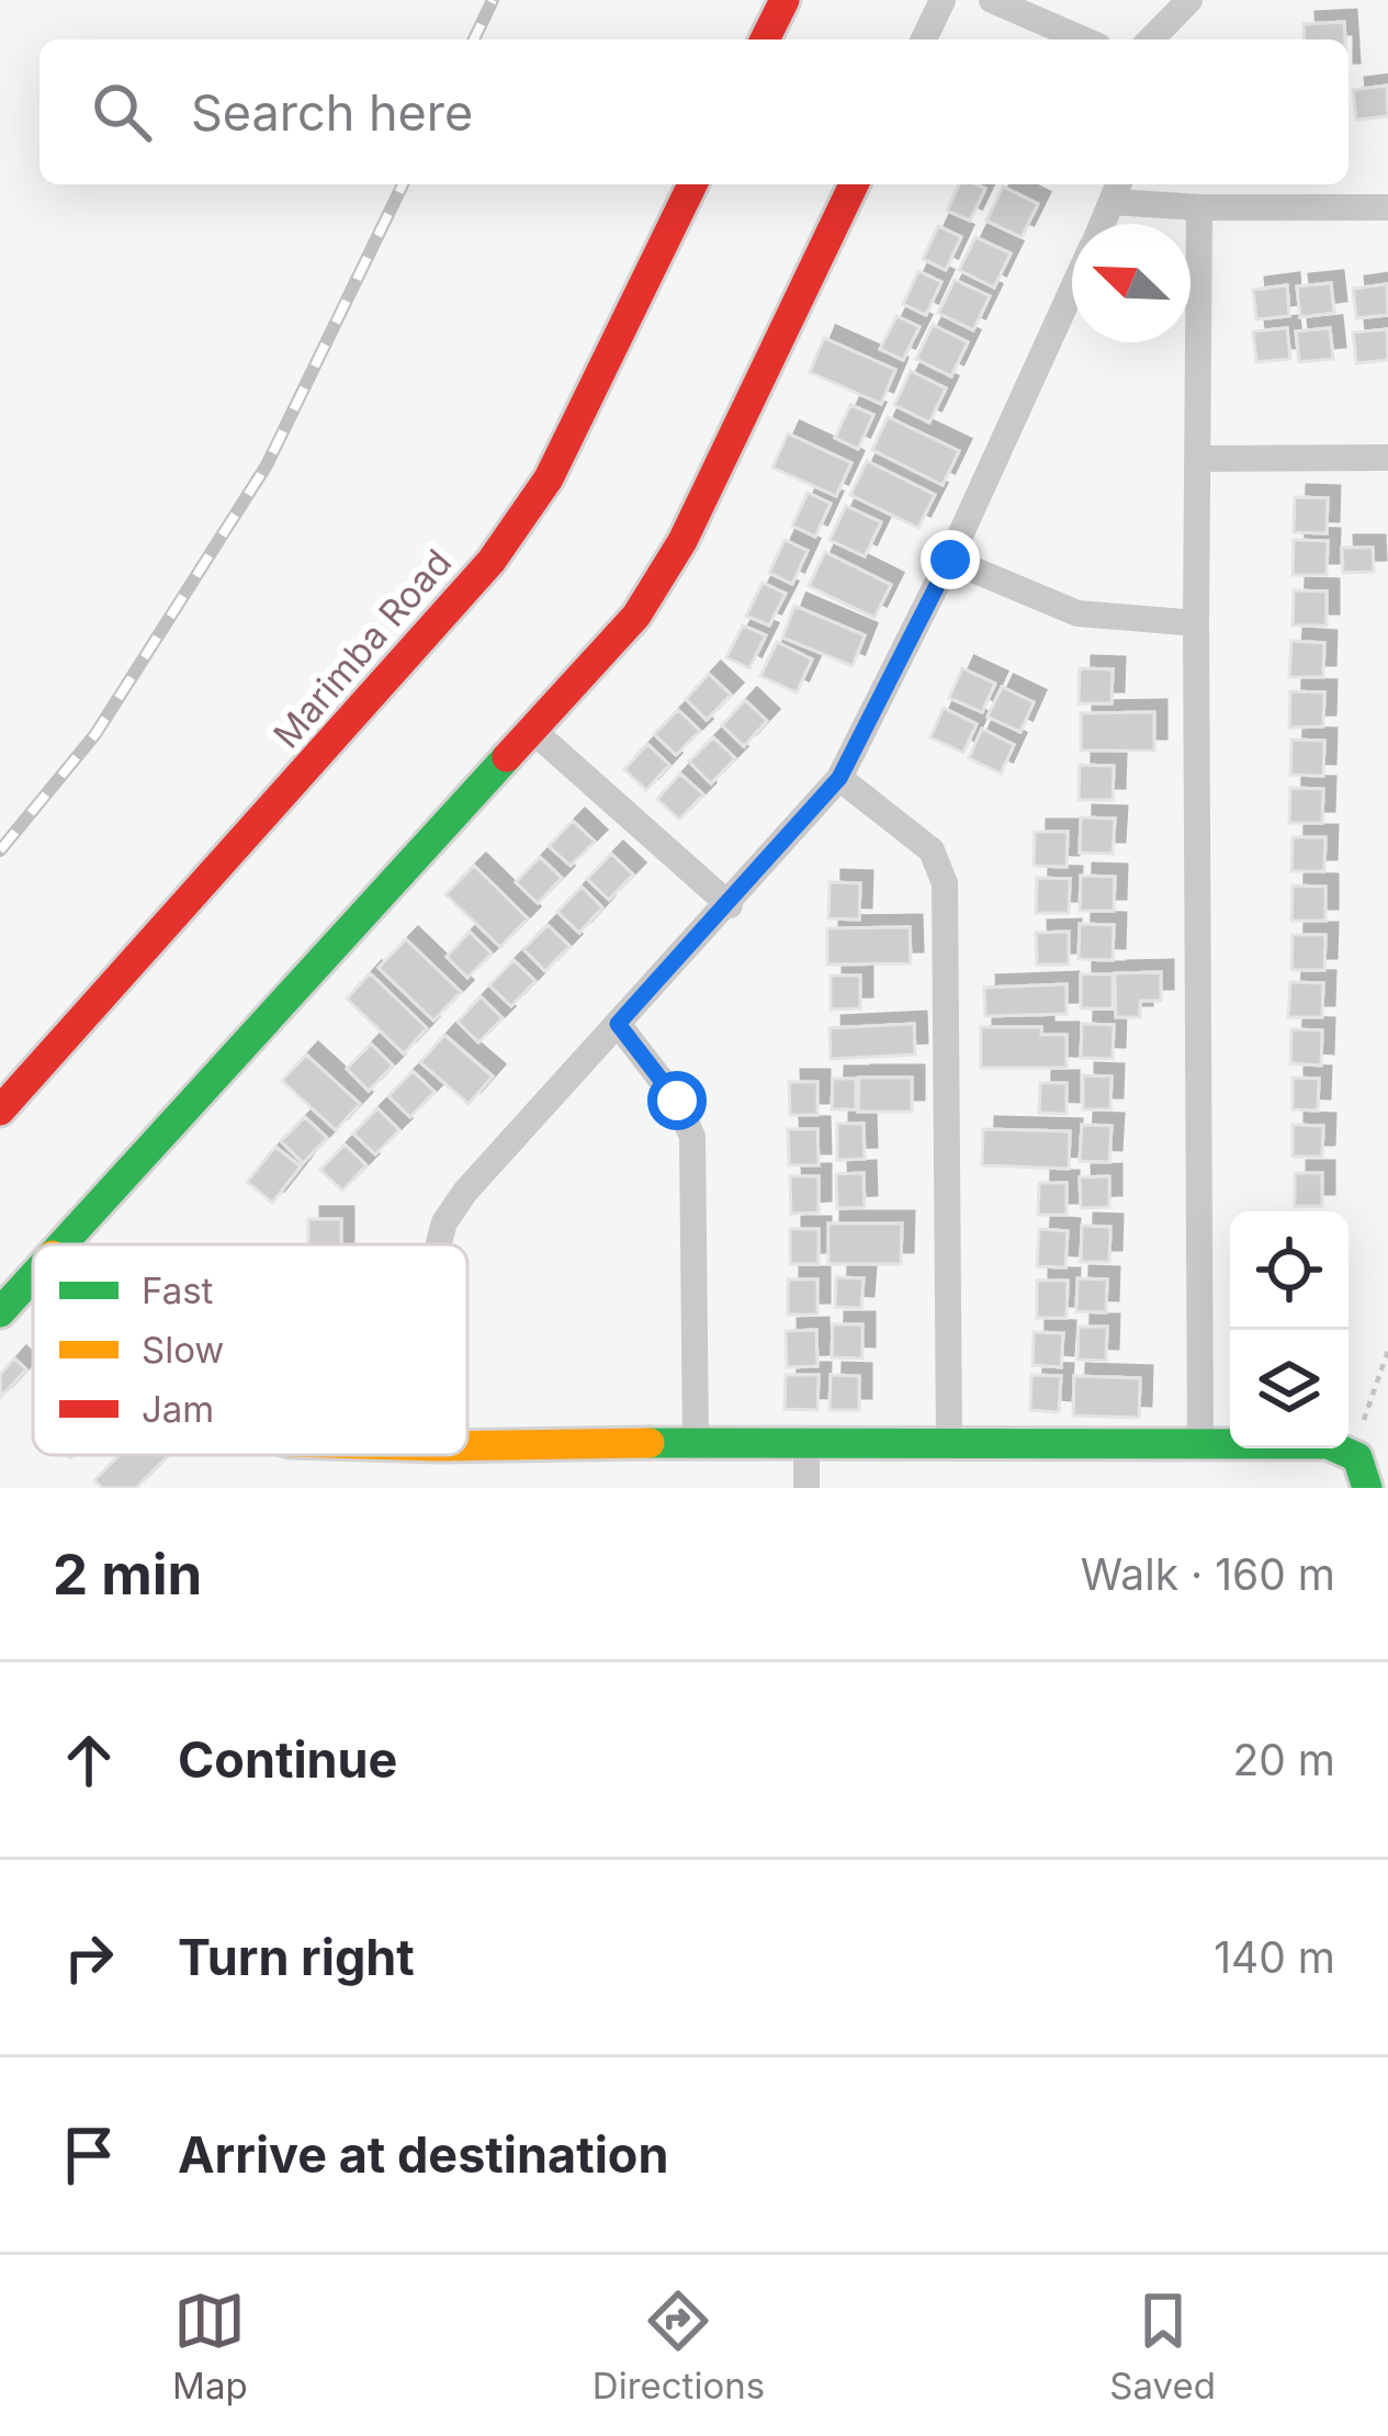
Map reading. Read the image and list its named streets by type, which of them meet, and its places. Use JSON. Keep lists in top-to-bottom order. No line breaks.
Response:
{"streets":{"street":["Marimba Road"]},"legend":["Fast","Slow","Jam"],"north":"top left","page":{"search":"Search here","heading":["2 min","Walk · 160 m"],"list":[["Continue","20 m"],["Turn right","140 m"],"Arrive at destination"],"nav":["Map","Directions","Saved"]}}
